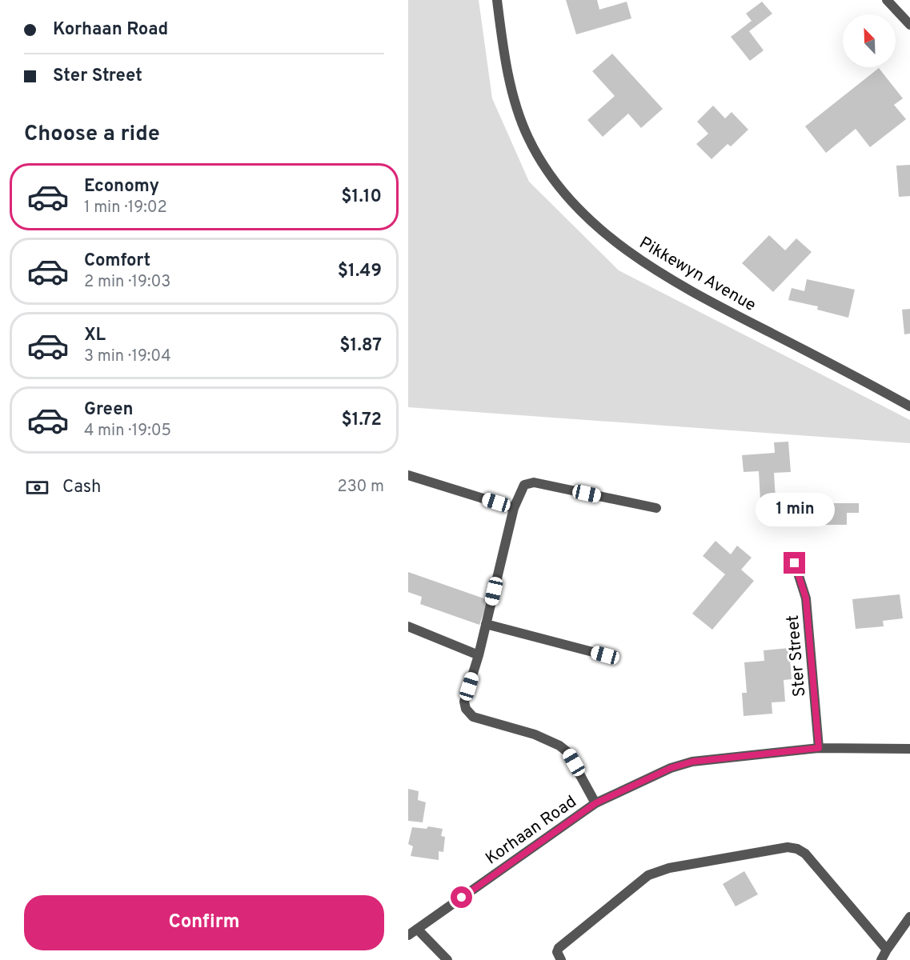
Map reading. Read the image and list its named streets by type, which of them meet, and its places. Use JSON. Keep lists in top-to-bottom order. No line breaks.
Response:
{"streets":{"street":["Pikkewyn Avenue","Ster Street","Korhaan Road"]},"crossings":[["Ster Street","Korhaan Road"]],"north":"top left","page":{"banner":["Korhaan Road","Ster Street"],"heading":"Choose a ride","list":[{"name":"Economy","note":"1 min · 19:02","value":"$1.10"},{"name":"Comfort","note":"2 min · 19:03","value":"$1.49"},{"name":"XL","note":"3 min · 19:04","value":"$1.87"},{"name":"Green","note":"4 min · 19:05","value":"$1.72"}],"pay":["Cash","230 m"],"bubble":"1 min","buttons":"Confirm"}}
